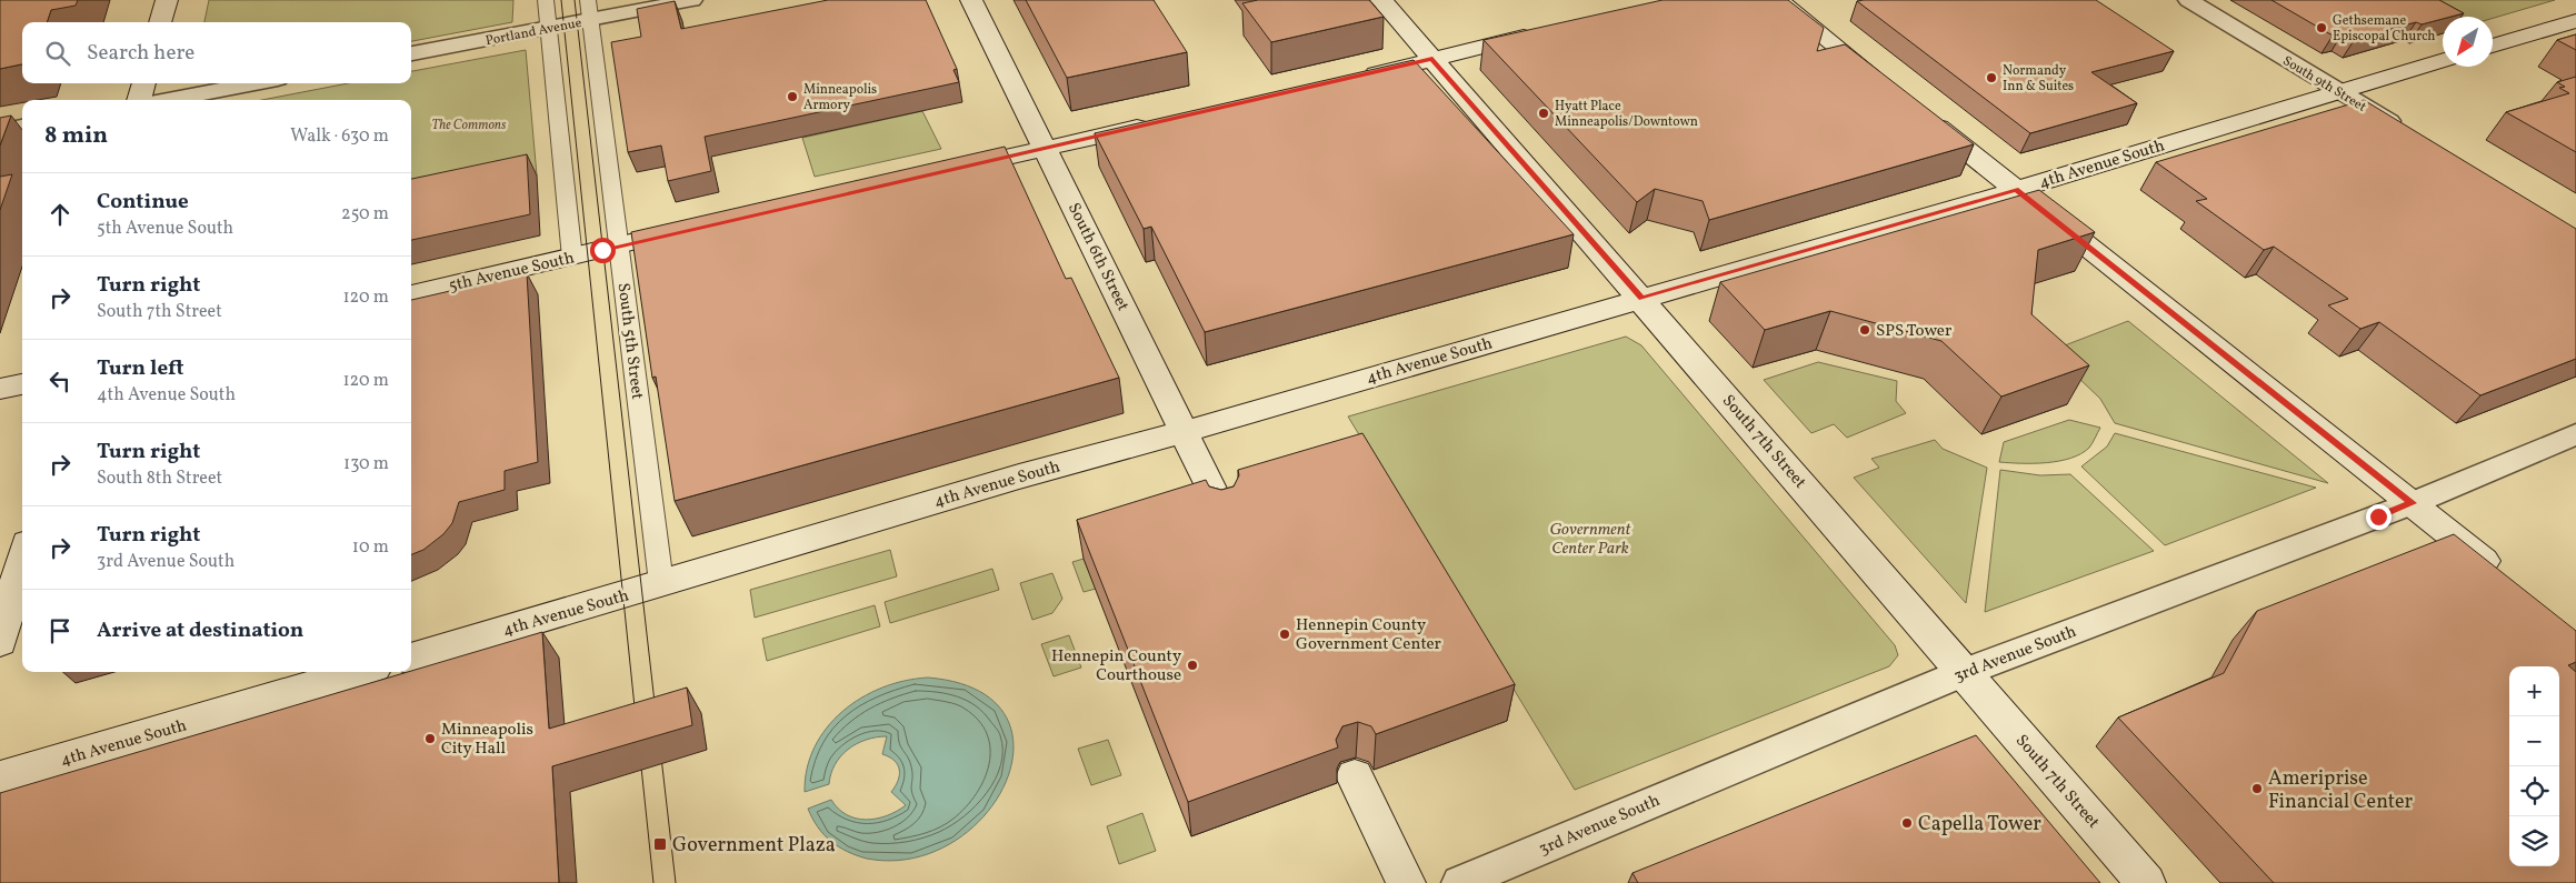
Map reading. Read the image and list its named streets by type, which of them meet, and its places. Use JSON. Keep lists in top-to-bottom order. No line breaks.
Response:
{"streets":{"main road":["4th Avenue South","South 6th Street","5th Avenue South","South 7th Street"],"street":["Portland Avenue","South 9th Street","South 5th Street","3rd Avenue South"]},"crossings":[["Portland Avenue","South 5th Street"],["South 9th Street","4th Avenue South"],["4th Avenue South","South 6th Street"],["4th Avenue South","South 5th Street"],["4th Avenue South","South 7th Street"],["5th Avenue South","South 5th Street"],["South 7th Street","3rd Avenue South"]],"parks":["The Commons","Government Center Park"],"places":{"other":["Gethsemane Episcopal Church","Normandy Inn & Suites","Minneapolis Armory","Hyatt Place Minneapolis/Downtown","SPS Tower","Hennepin County Government Center","Hennepin County Courthouse","Minneapolis City Hall","Ameriprise Financial Center","Capella Tower"],"transit":["Government Plaza"]},"north":"bottom left","page":{"search":"Search here","heading":["8 min","Walk · 630 m"],"list":[["Continue","5th Avenue South","250 m"],["Turn right","South 7th Street","120 m"],["Turn left","4th Avenue South","120 m"],["Turn right","South 8th Street","130 m"],["Turn right","3rd Avenue South","10 m"],"Arrive at destination"],"map_buttons":["+","−"]}}
